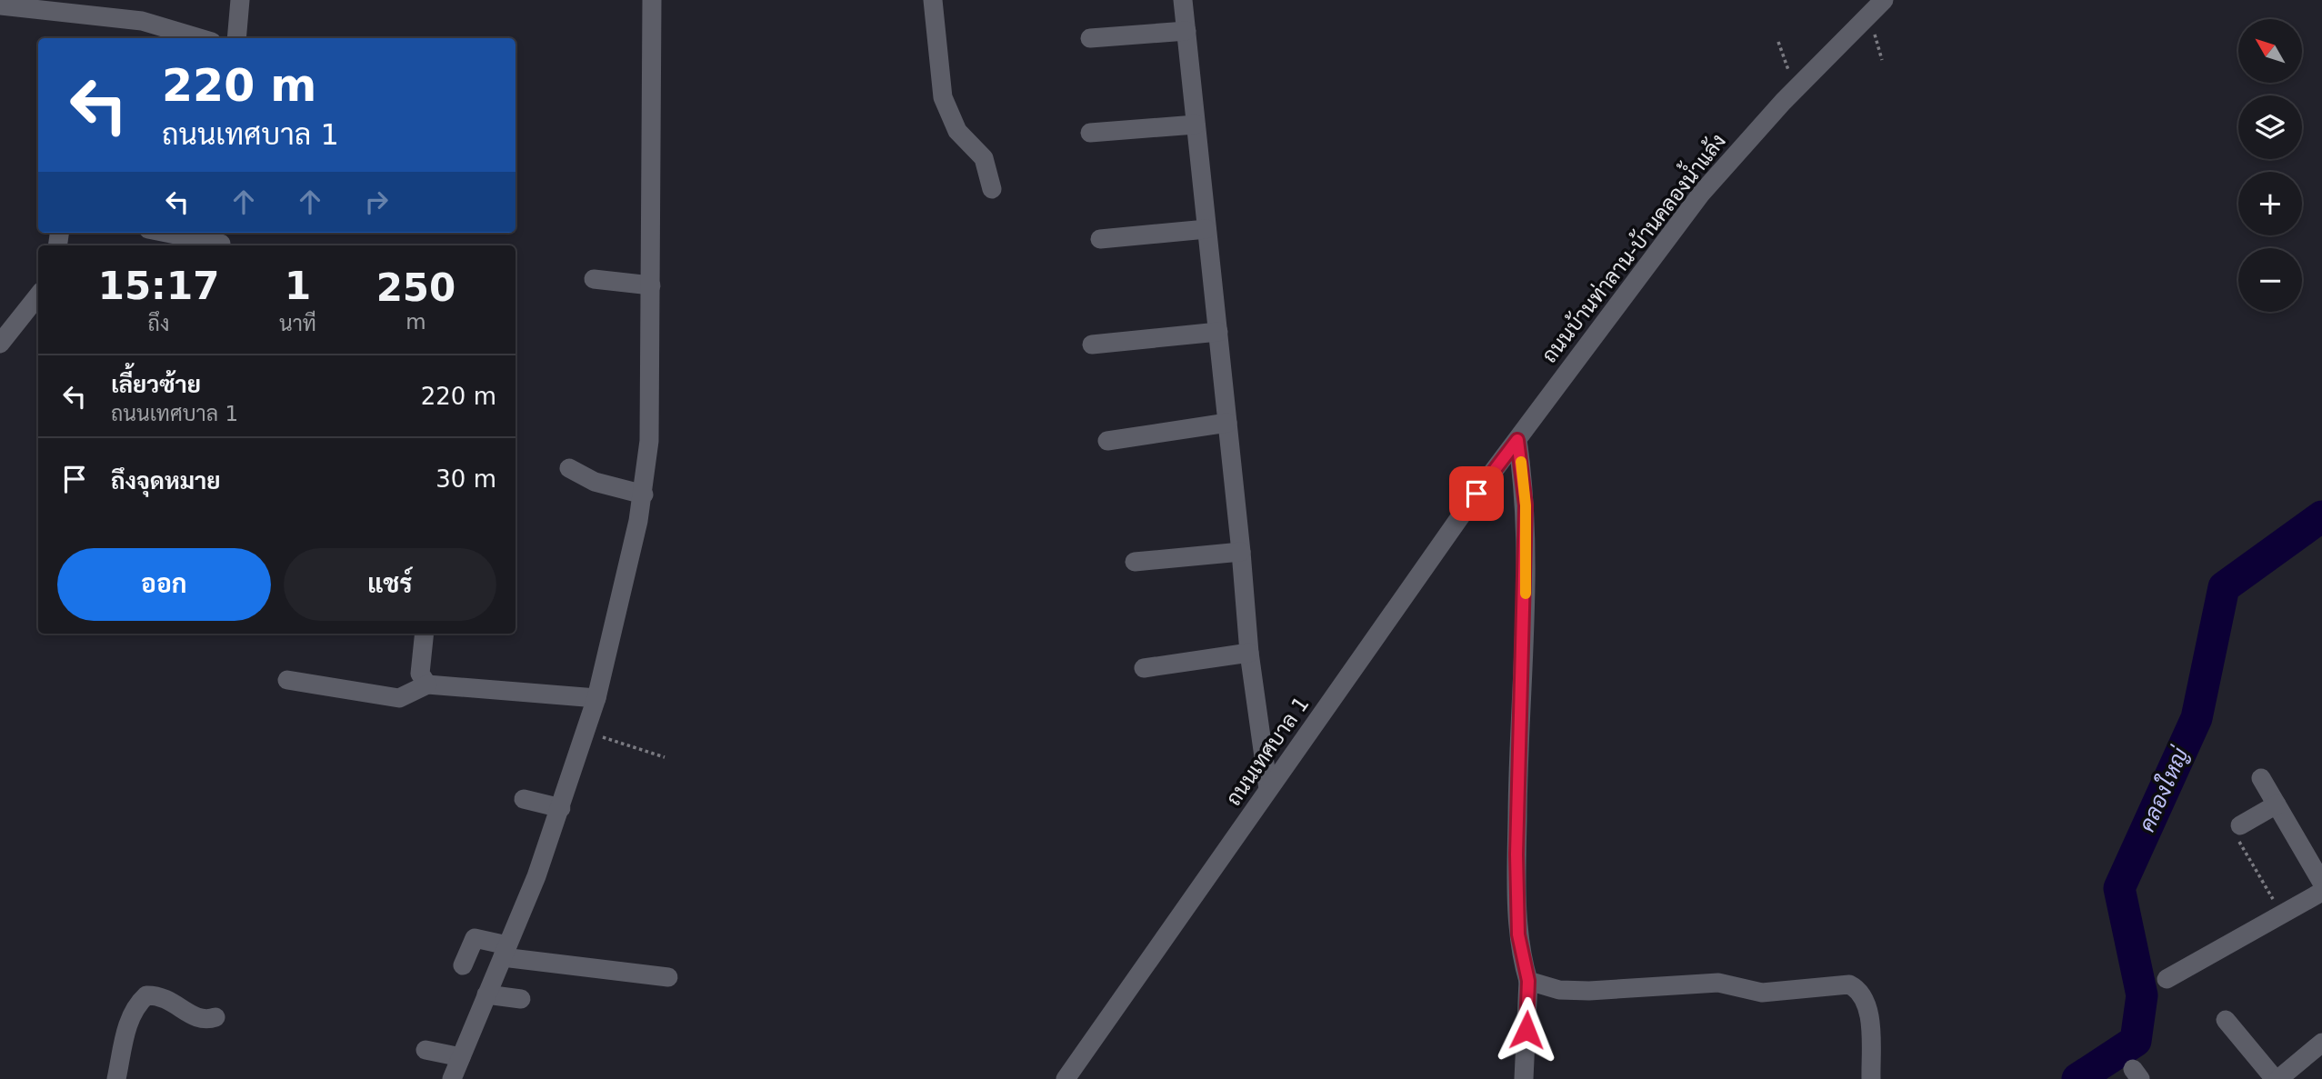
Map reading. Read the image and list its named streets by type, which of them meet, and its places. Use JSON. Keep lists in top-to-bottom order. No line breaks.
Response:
{"streets":{"street":["ถนนบ้านท่าลาน-บ้านคลองน้ำแล้ง","ถนนเทศบาล 1"]},"crossings":[["ถนนบ้านท่าลาน-บ้านคลองน้ำแล้ง","ถนนเทศบาล 1"]],"water":["คลองใหญ่"],"north":"top left","page":{"map_buttons":["+","−"],"turn":["220 m","ถนนเทศบาล 1"],"eta":["15:17","ถึง","1","นาที","250","m"],"list":[{"name":"เลี้ยวซ้าย","note":"ถนนเทศบาล 1","value":"220 m"},{"name":"ถึงจุดหมาย","value":"30 m"}],"buttons":["ออก","แชร์"]}}
